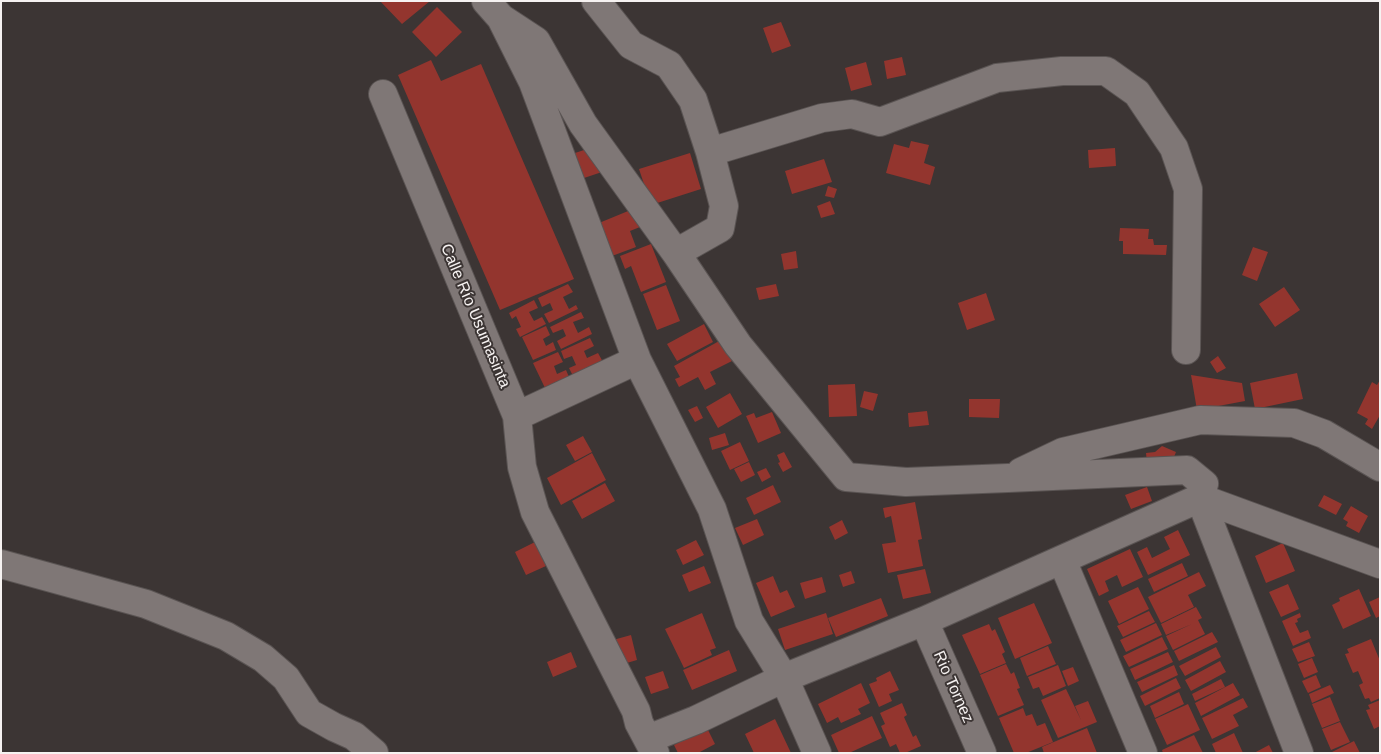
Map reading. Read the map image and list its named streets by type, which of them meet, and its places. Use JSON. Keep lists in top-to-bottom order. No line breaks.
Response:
{"streets":{"street":["Calle Río Usumasinta","Rio Tornez"]}}
